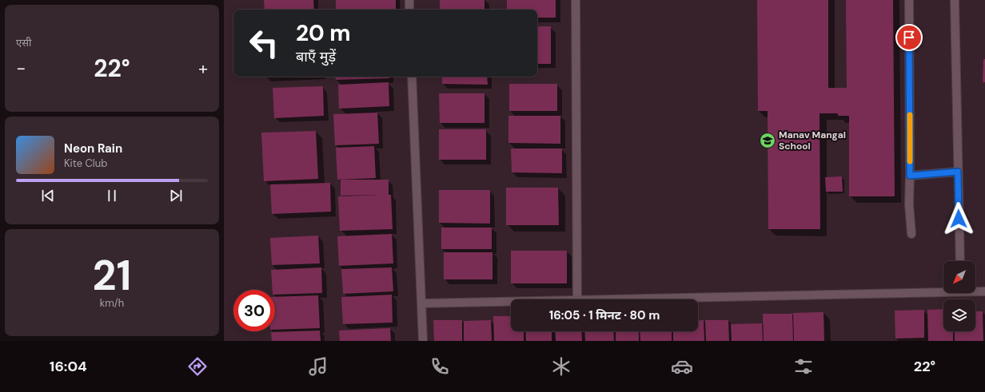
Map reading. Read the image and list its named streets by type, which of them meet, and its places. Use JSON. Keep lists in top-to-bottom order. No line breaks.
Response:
{"places":{"school or university":["Manav Mangal School"]},"north":"bottom left","page":{"tile":["एसी",["21","km/h"]],"turn":["20 m","बाएँ मुड़ें"],"heat":["−","22°","+"],"song":["Neon Rain","Kite Club"],"limit":"30","trip":"16:05 · 1 मिनट · 80 m","tabs":["16:04","22°"]}}
